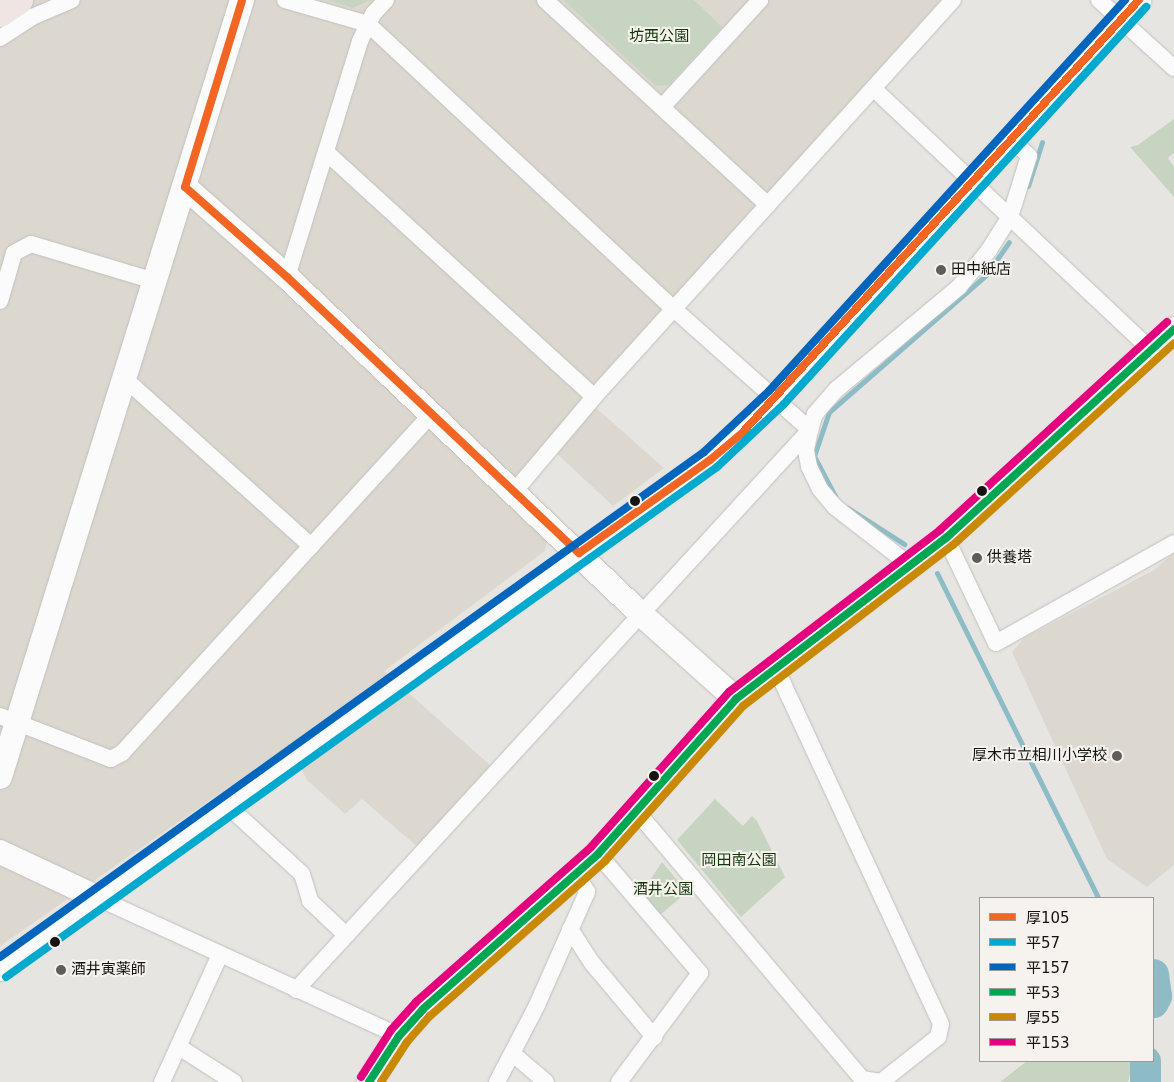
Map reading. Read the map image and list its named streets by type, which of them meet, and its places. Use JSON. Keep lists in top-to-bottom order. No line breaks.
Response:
{"parks":["坊西公園","岡田南公園","酒井公園"],"places":["田中紙店","供養塔","厚木市立相川小学校","酒井寅薬師"],"lines":["transit line 厚105","transit line 平157","transit line 平57","transit line 平153","transit line 平53","transit line 厚55"],"legend":["厚105","平57","平157","平53","厚55","平153"]}
